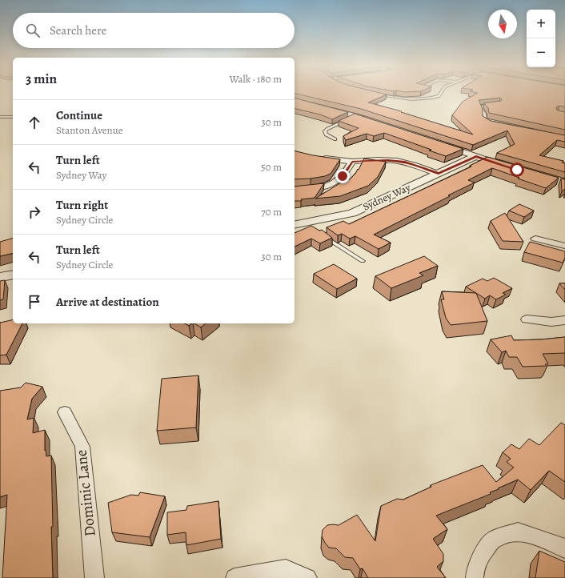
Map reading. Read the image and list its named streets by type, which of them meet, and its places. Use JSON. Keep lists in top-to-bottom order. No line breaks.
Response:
{"streets":{"street":["Sydney Way","Dominic Lane"]},"north":"bottom","page":{"map_buttons":["+","−"],"search":"Search here","heading":["3 min","Walk · 180 m"],"list":[["Continue","Stanton Avenue","30 m"],["Turn left","Sydney Way","50 m"],["Turn right","Sydney Circle","70 m"],["Turn left","Sydney Circle","30 m"],"Arrive at destination"]}}
